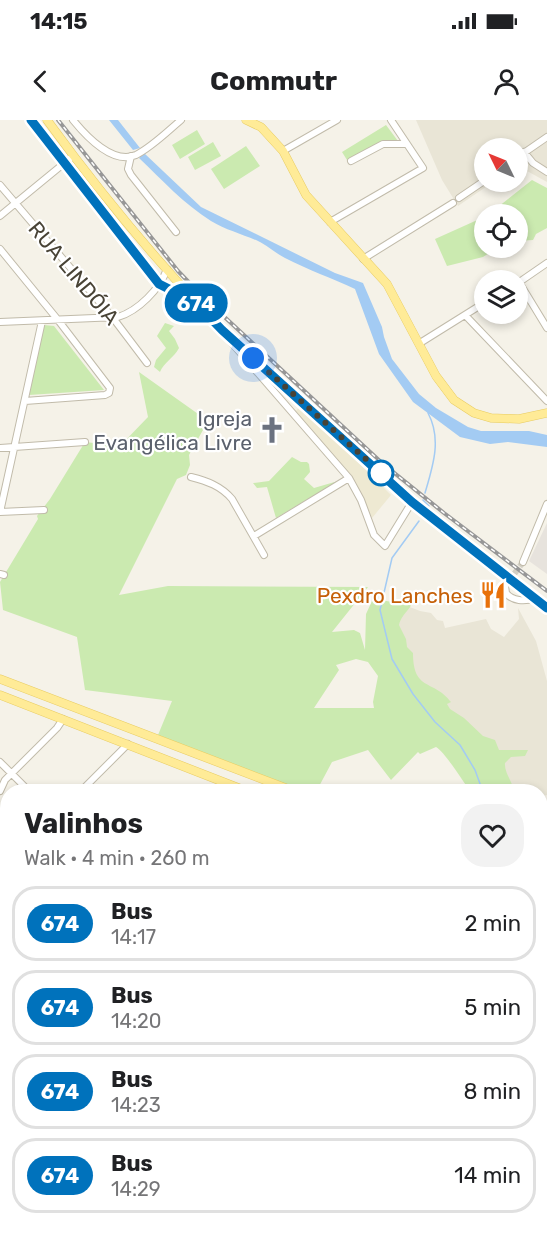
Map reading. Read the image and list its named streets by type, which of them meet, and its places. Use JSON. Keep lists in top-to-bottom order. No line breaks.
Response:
{"streets":{"street":["RUA LINDÓIA"]},"places":{"church":["Igreja Evangélica Livre"],"restaurant":["Pexdro Lanches"]},"lines":["bus line 674"],"north":"top left","page":{"status":"14:15","header":"Commutr","on_map":"674","heading":["Valinhos","Walk · 4 min · 260 m"],"list":[{"mark":"674","name":"Bus","note":"14:17","value":"2 min"},{"mark":"674","name":"Bus","note":"14:20","value":"5 min"},{"mark":"674","name":"Bus","note":"14:23","value":"8 min"},{"mark":"674","name":"Bus","note":"14:29","value":"14 min"}]}}
